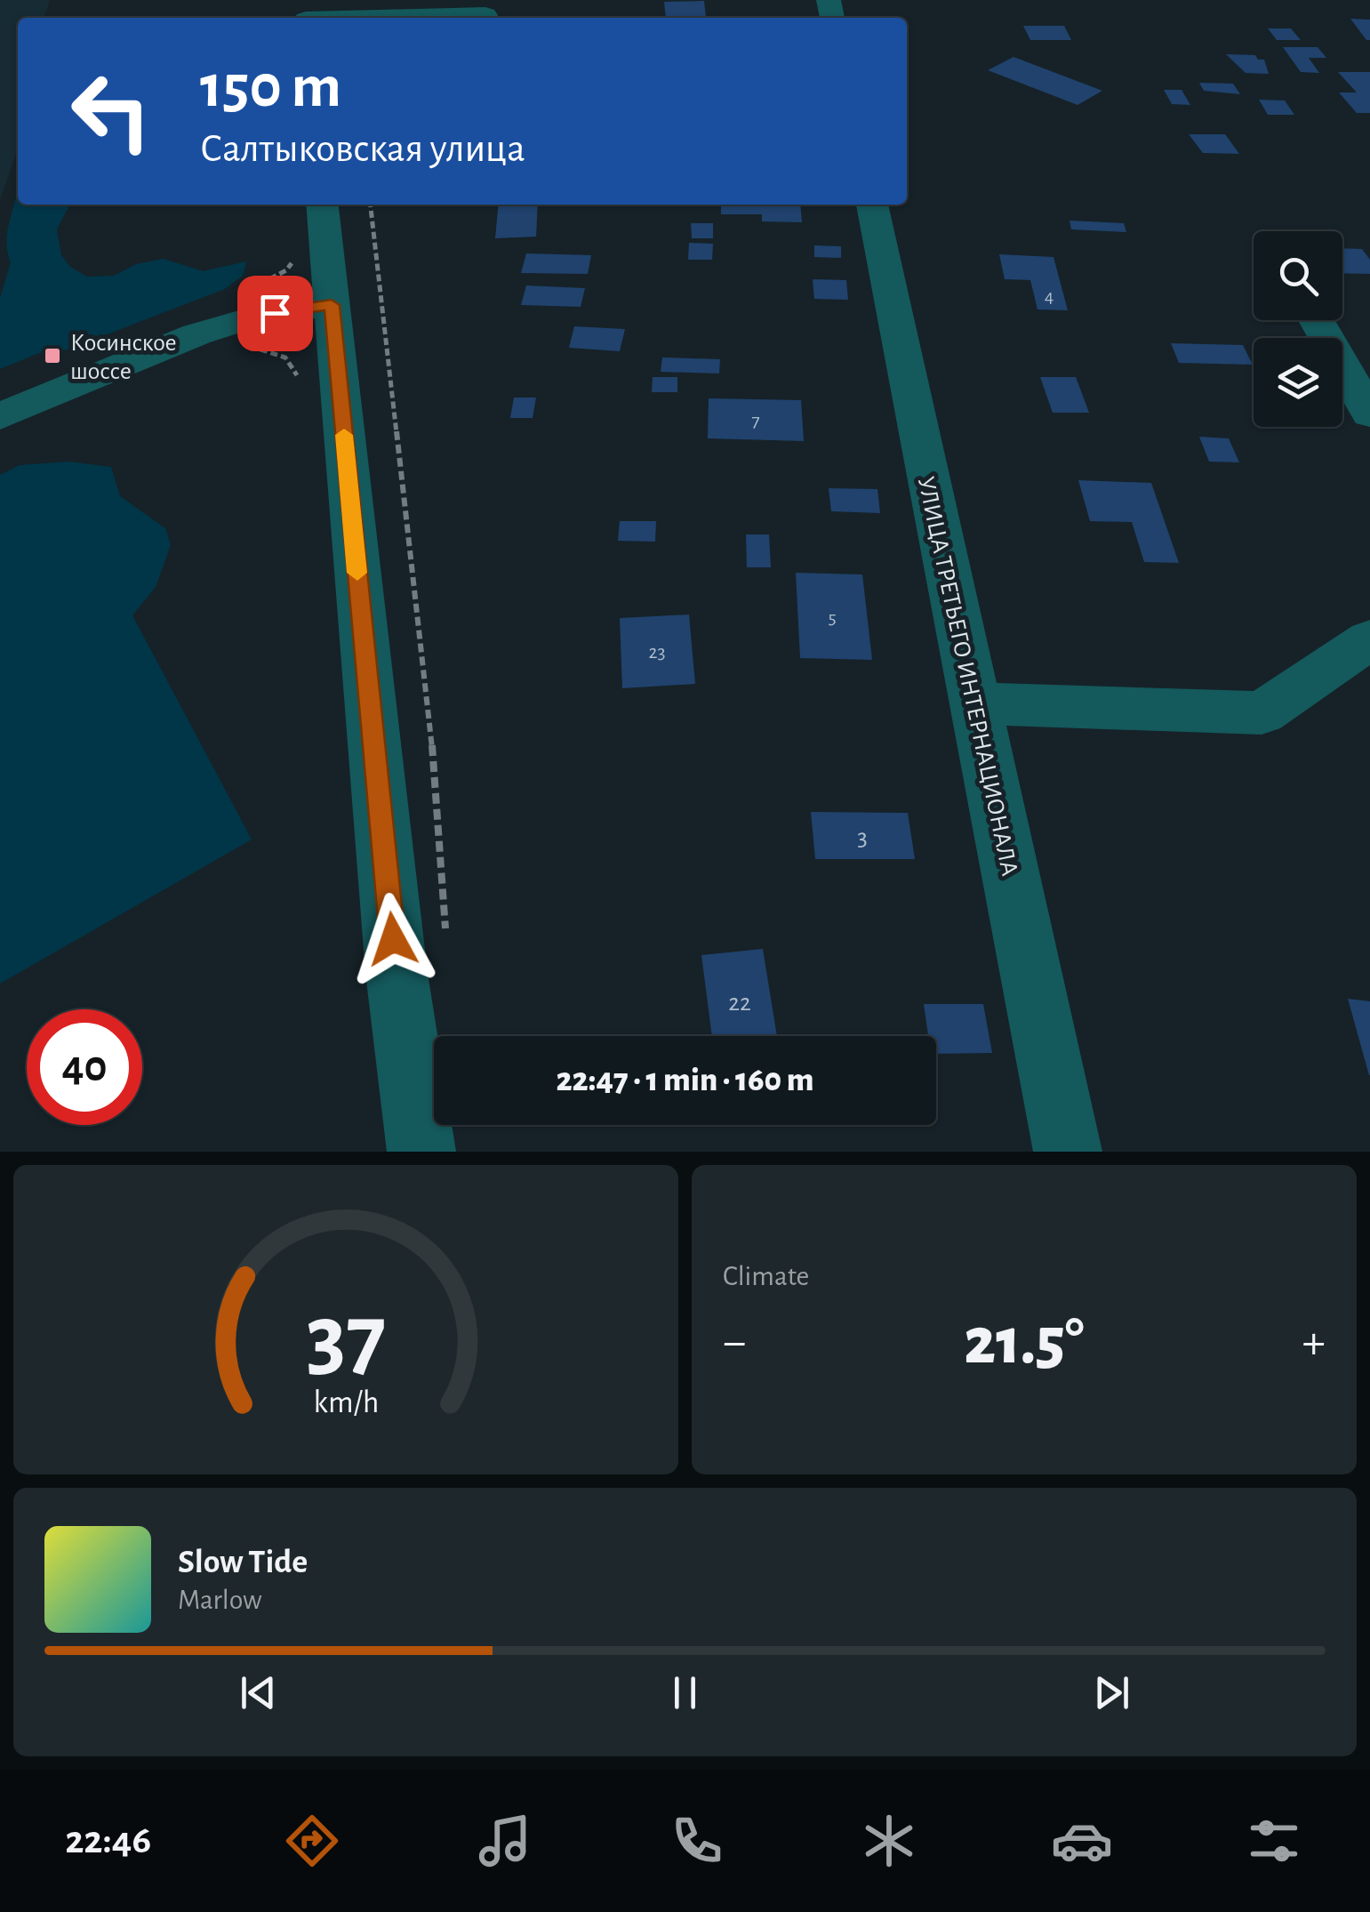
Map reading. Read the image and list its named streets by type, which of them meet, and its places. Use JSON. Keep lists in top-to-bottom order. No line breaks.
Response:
{"streets":{"street":["УЛИЦА ТРЕТЬЕГО ИНТЕРНАЦИОНАЛА"]},"places":{"transit":["Косинское шоссе"]},"house_numbers":["4","7","5","23","3","22"],"page":{"turn":["150 m","Салтыковская улица"],"limit":"40","trip":"22:47 · 1 min · 160 m","tile":"Climate","heat":["−","21.5°","+"],"song":["Slow Tide","Marlow"],"tabs":"22:46","gauge":["37","km/h"]}}
